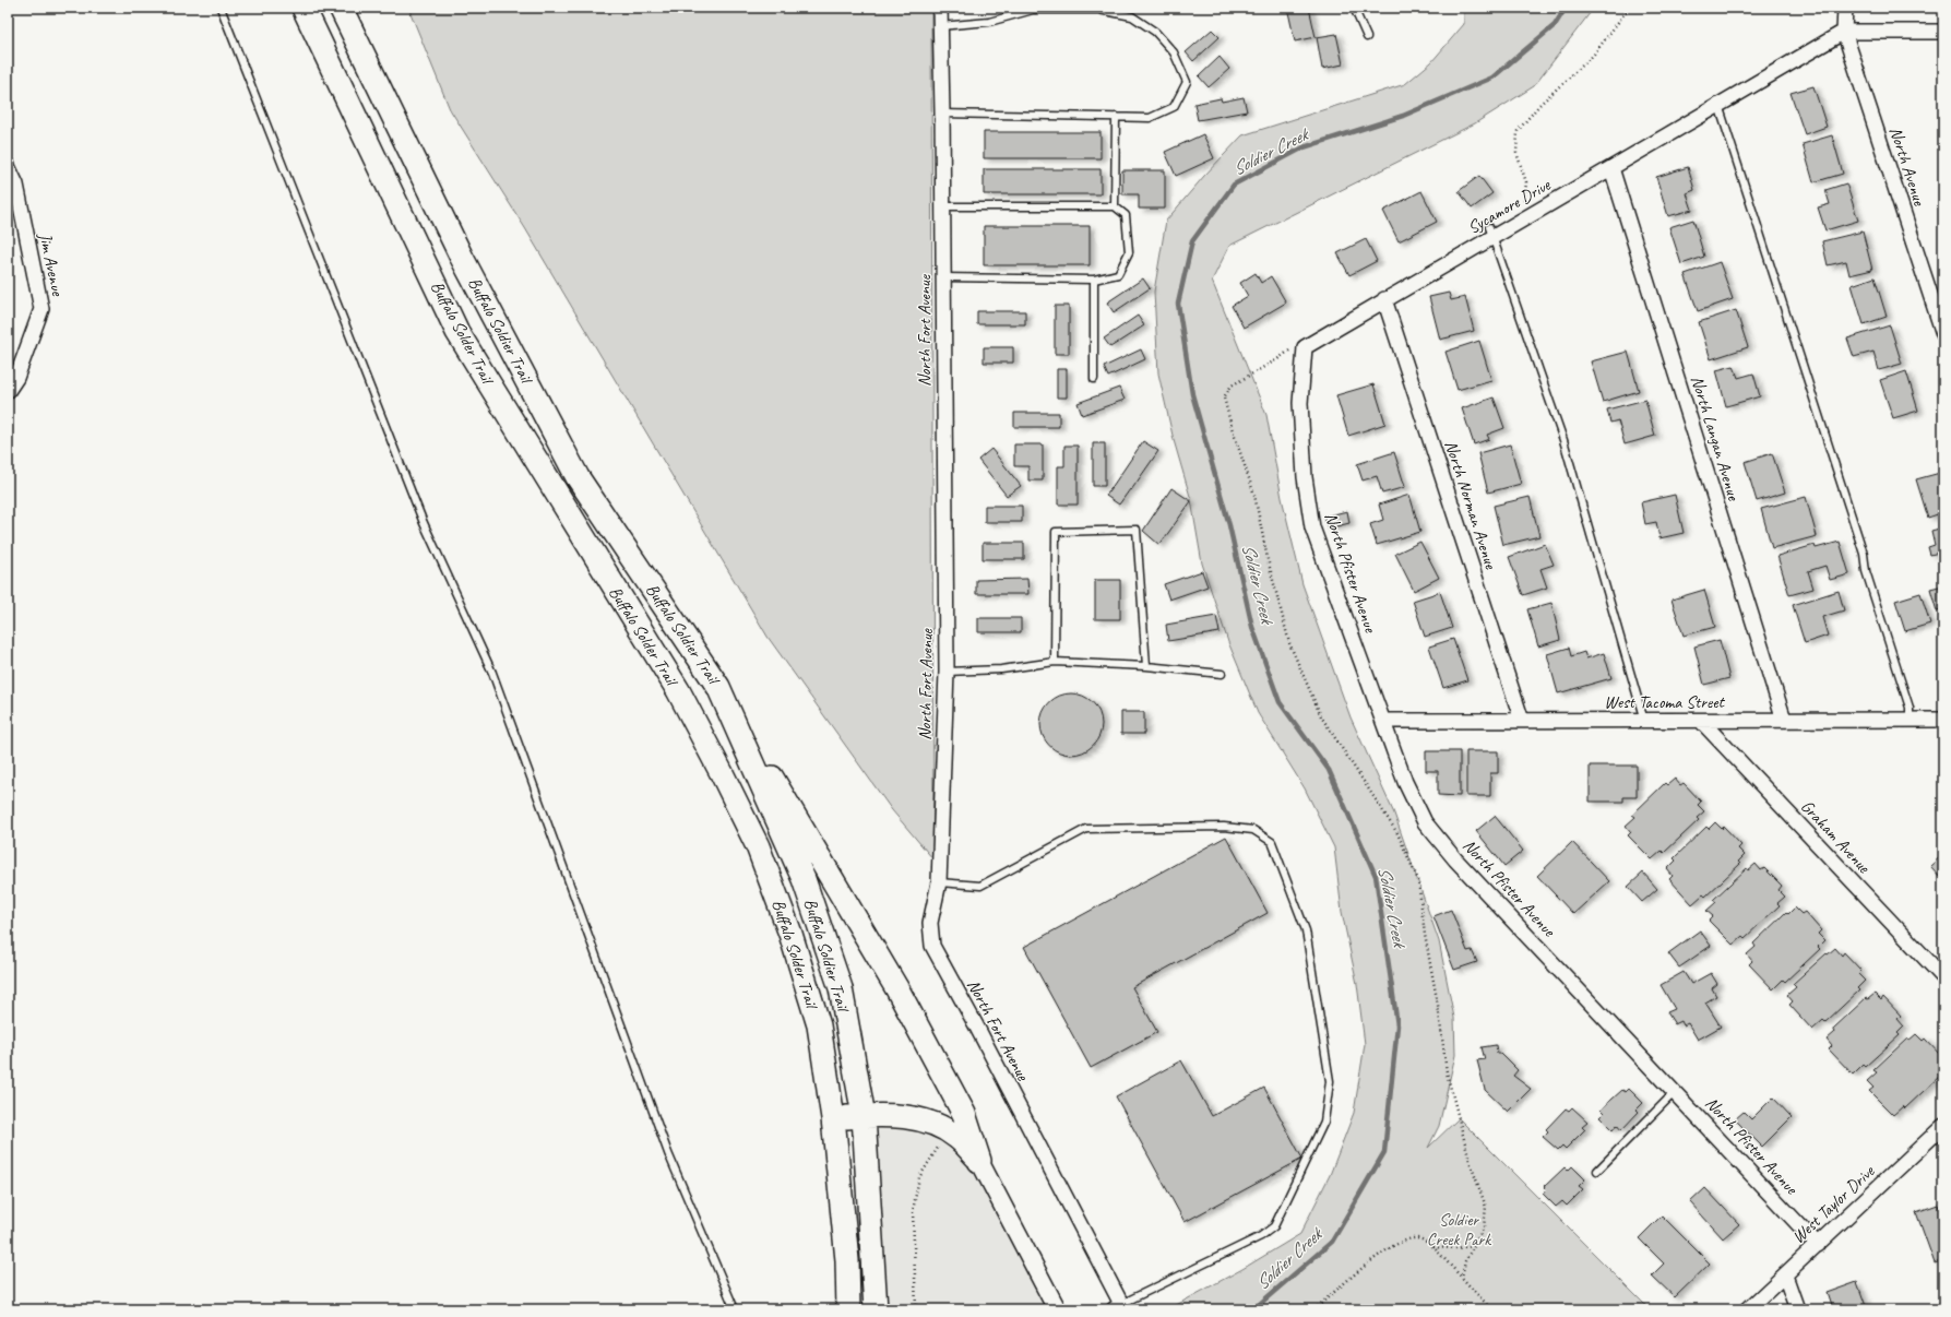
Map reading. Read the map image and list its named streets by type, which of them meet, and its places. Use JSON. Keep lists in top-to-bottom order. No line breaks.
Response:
{"streets":{"main road":["Buffalo Soldier Trail","Buffalo Solder Trail"],"street":["North Avenue","Sycamore Drive","Jim Avenue","North Fort Avenue","North Langan Avenue","North Norman Avenue","North Pfister Avenue","West Tacoma Street","Graham Avenue","West Taylor Drive"]},"crossings":[["North Avenue","Sycamore Drive"],["Sycamore Drive","North Langan Avenue"],["Sycamore Drive","North Norman Avenue"],["Sycamore Drive","North Pfister Avenue"],["North Langan Avenue","West Tacoma Street"],["North Norman Avenue","West Tacoma Street"],["North Pfister Avenue","West Tacoma Street"],["North Pfister Avenue","West Taylor Drive"],["West Tacoma Street","Graham Avenue"]],"water":["Soldier Creek"],"parks":["Soldier Creek Park"]}
